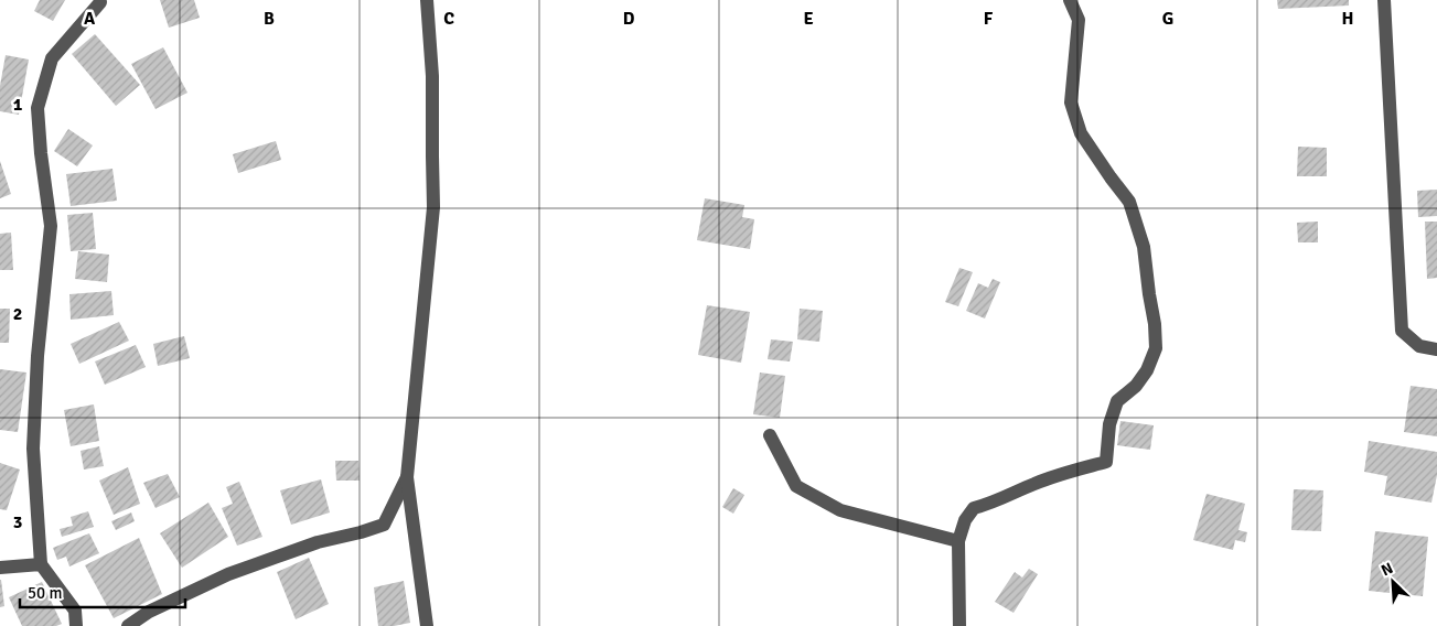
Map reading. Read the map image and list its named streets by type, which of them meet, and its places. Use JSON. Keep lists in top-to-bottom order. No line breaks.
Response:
{"scale_bar":"50 m","north":"top left","grid":{"columns":["A","B","C","D","E","F","G","H"],"rows":["1","2","3"]}}
